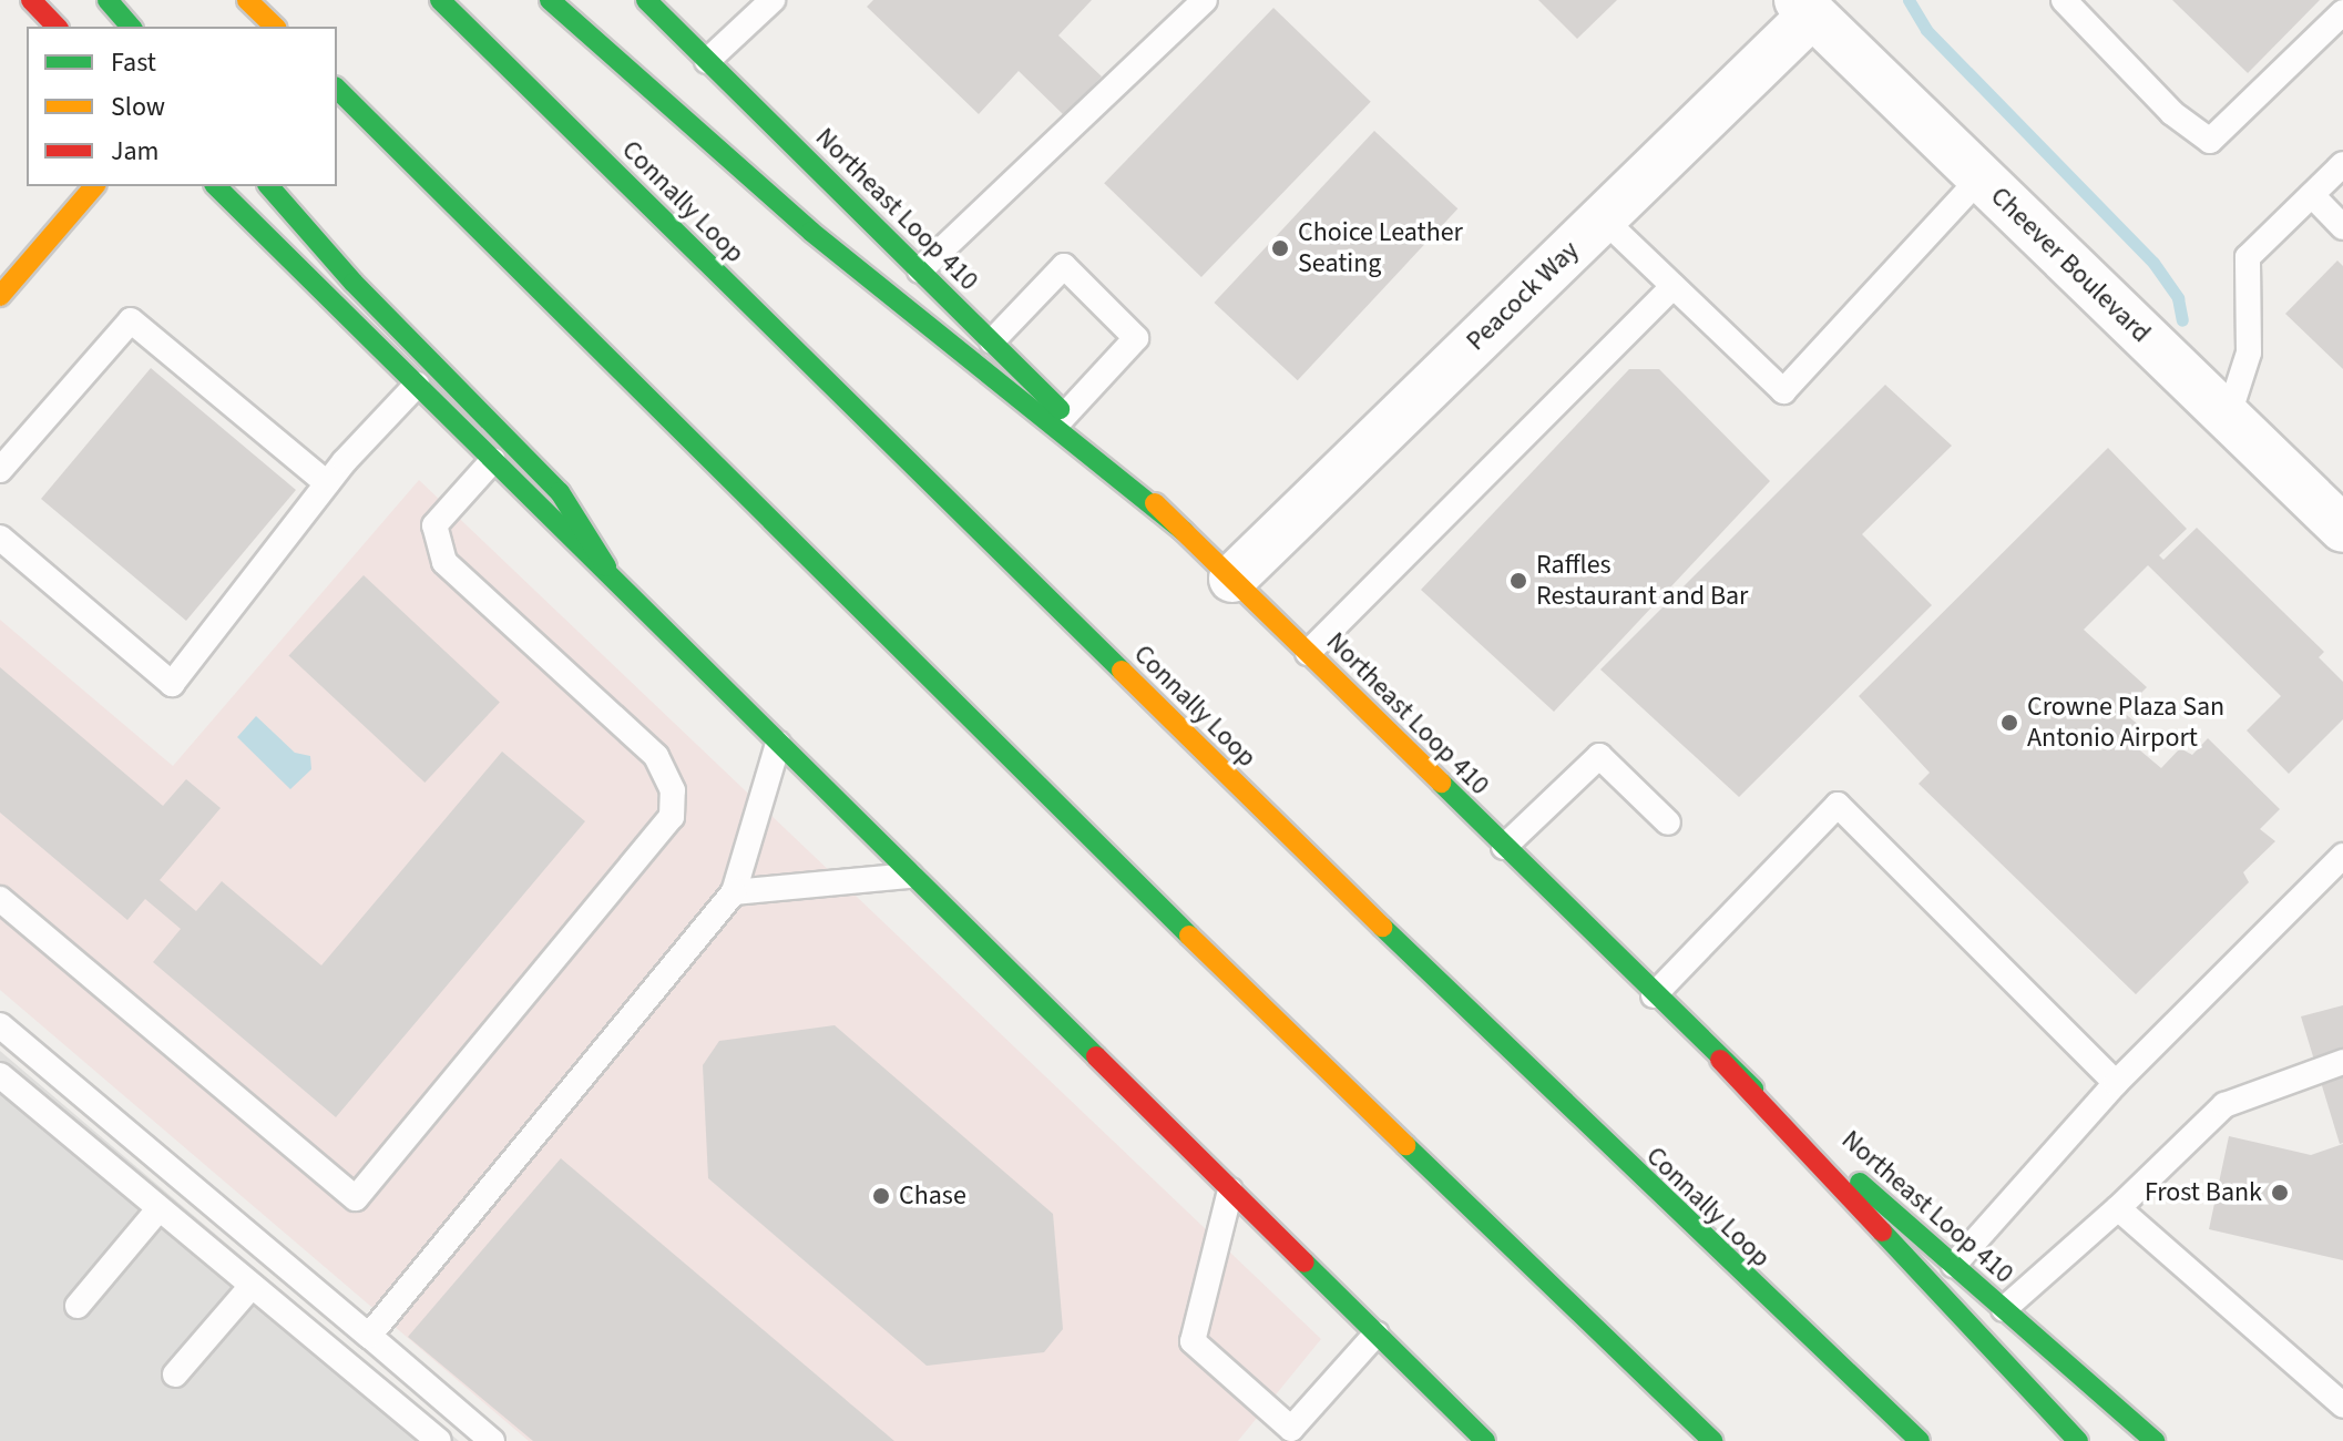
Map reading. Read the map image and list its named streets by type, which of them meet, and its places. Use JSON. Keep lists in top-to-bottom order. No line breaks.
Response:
{"streets":{"main road":["Connally Loop","Northeast Loop 410"],"street":["Cheever Boulevard","Peacock Way"]},"crossings":[["Northeast Loop 410","Peacock Way"],["Cheever Boulevard","Peacock Way"]],"places":["Choice Leather Seating","Raffles Restaurant and Bar","Crowne Plaza San Antonio Airport","Frost Bank","Chase"],"legend":["Fast","Slow","Jam"]}
